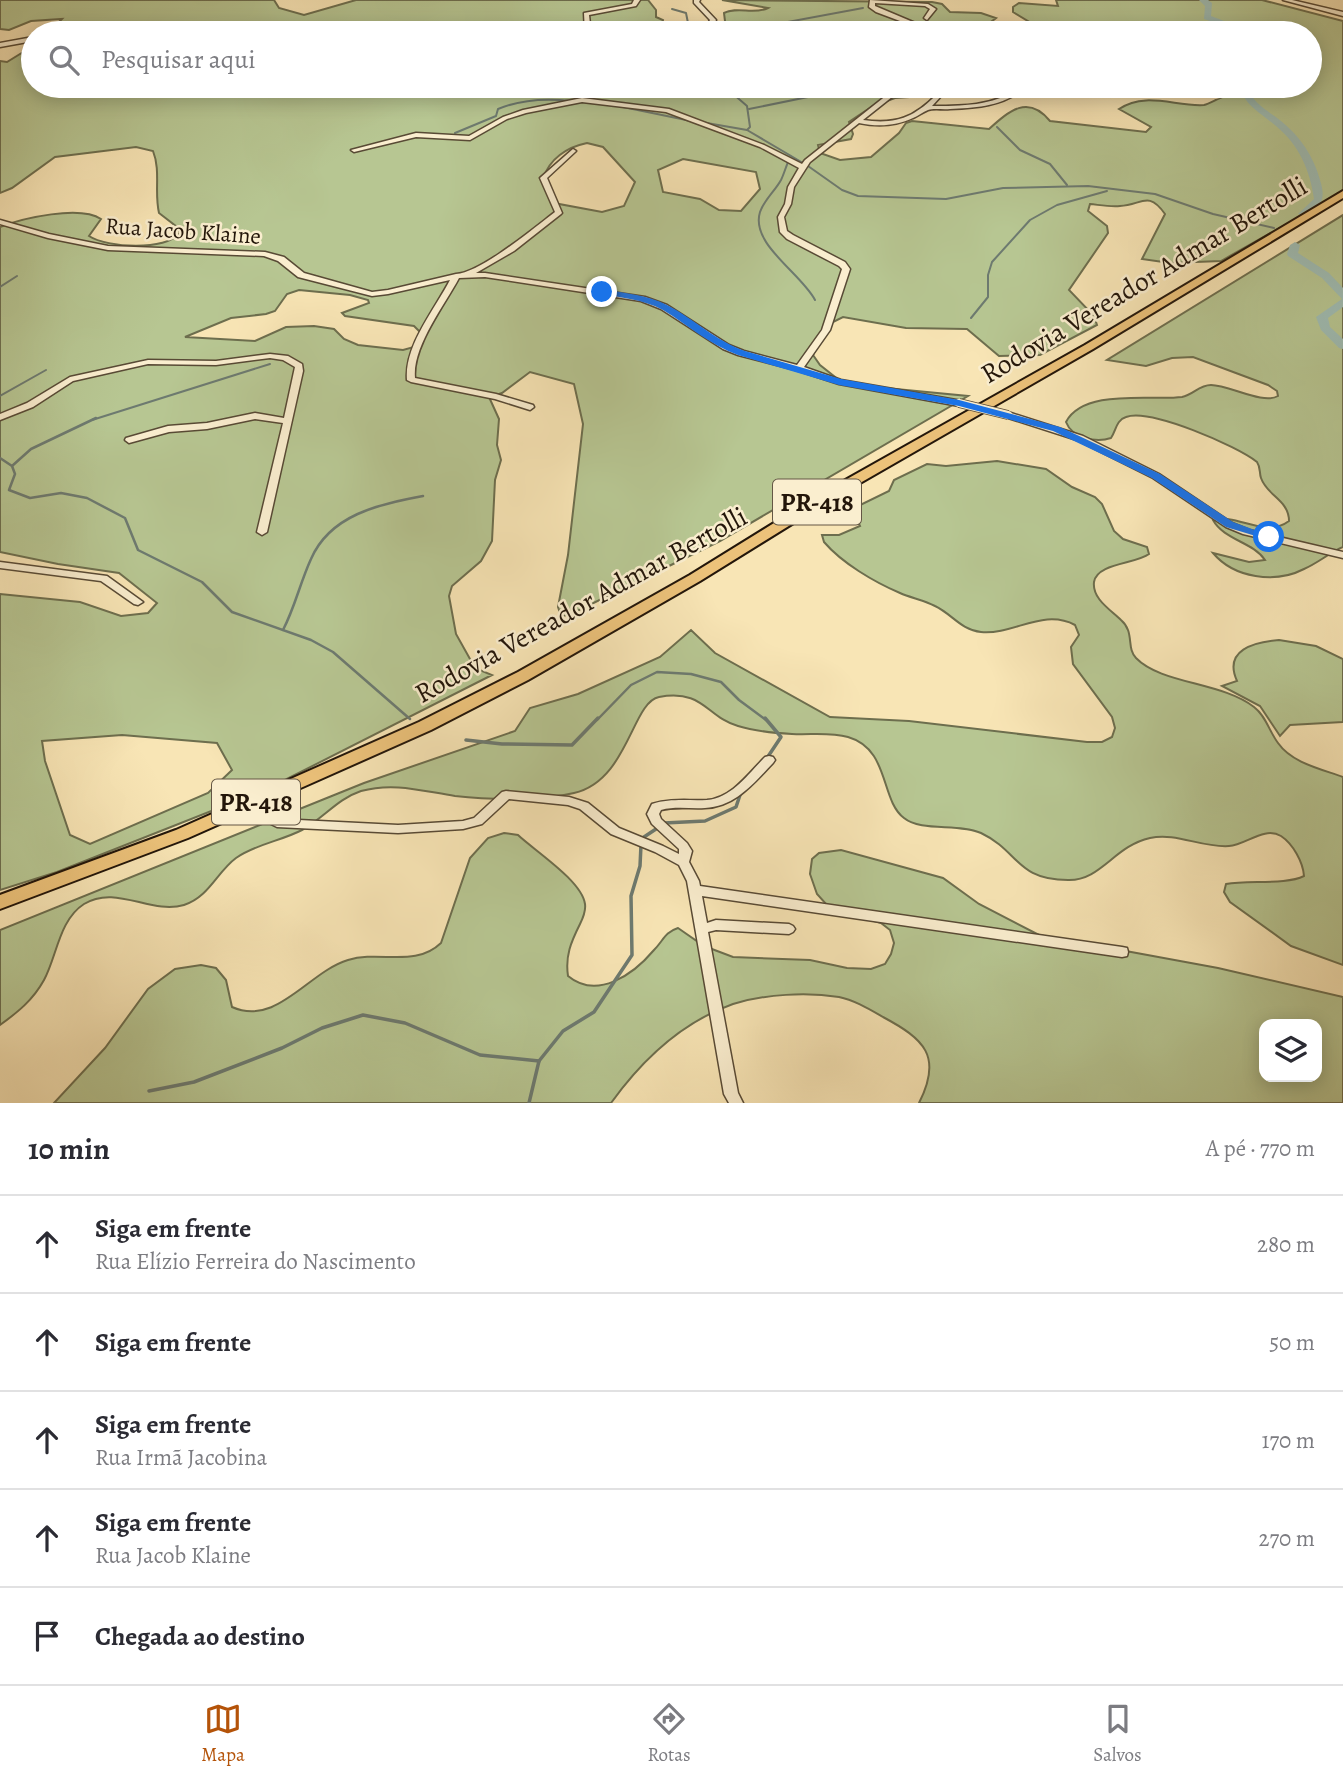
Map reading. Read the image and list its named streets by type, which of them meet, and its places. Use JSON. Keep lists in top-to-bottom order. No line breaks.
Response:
{"streets":{"highway":["Rodovia Vereador Admar Bertolli","PR-418"],"street":["Rua Jacob Klaine"]},"page":{"search":"Pesquisar aqui","heading":["10 min","A pé · 770 m"],"list":[["Siga em frente","Rua Elízio Ferreira do Nascimento","280 m"],["Siga em frente","50 m"],["Siga em frente","Rua Irmã Jacobina","170 m"],["Siga em frente","Rua Jacob Klaine","270 m"],"Chegada ao destino"],"nav":["Mapa","Rotas","Salvos"]}}
